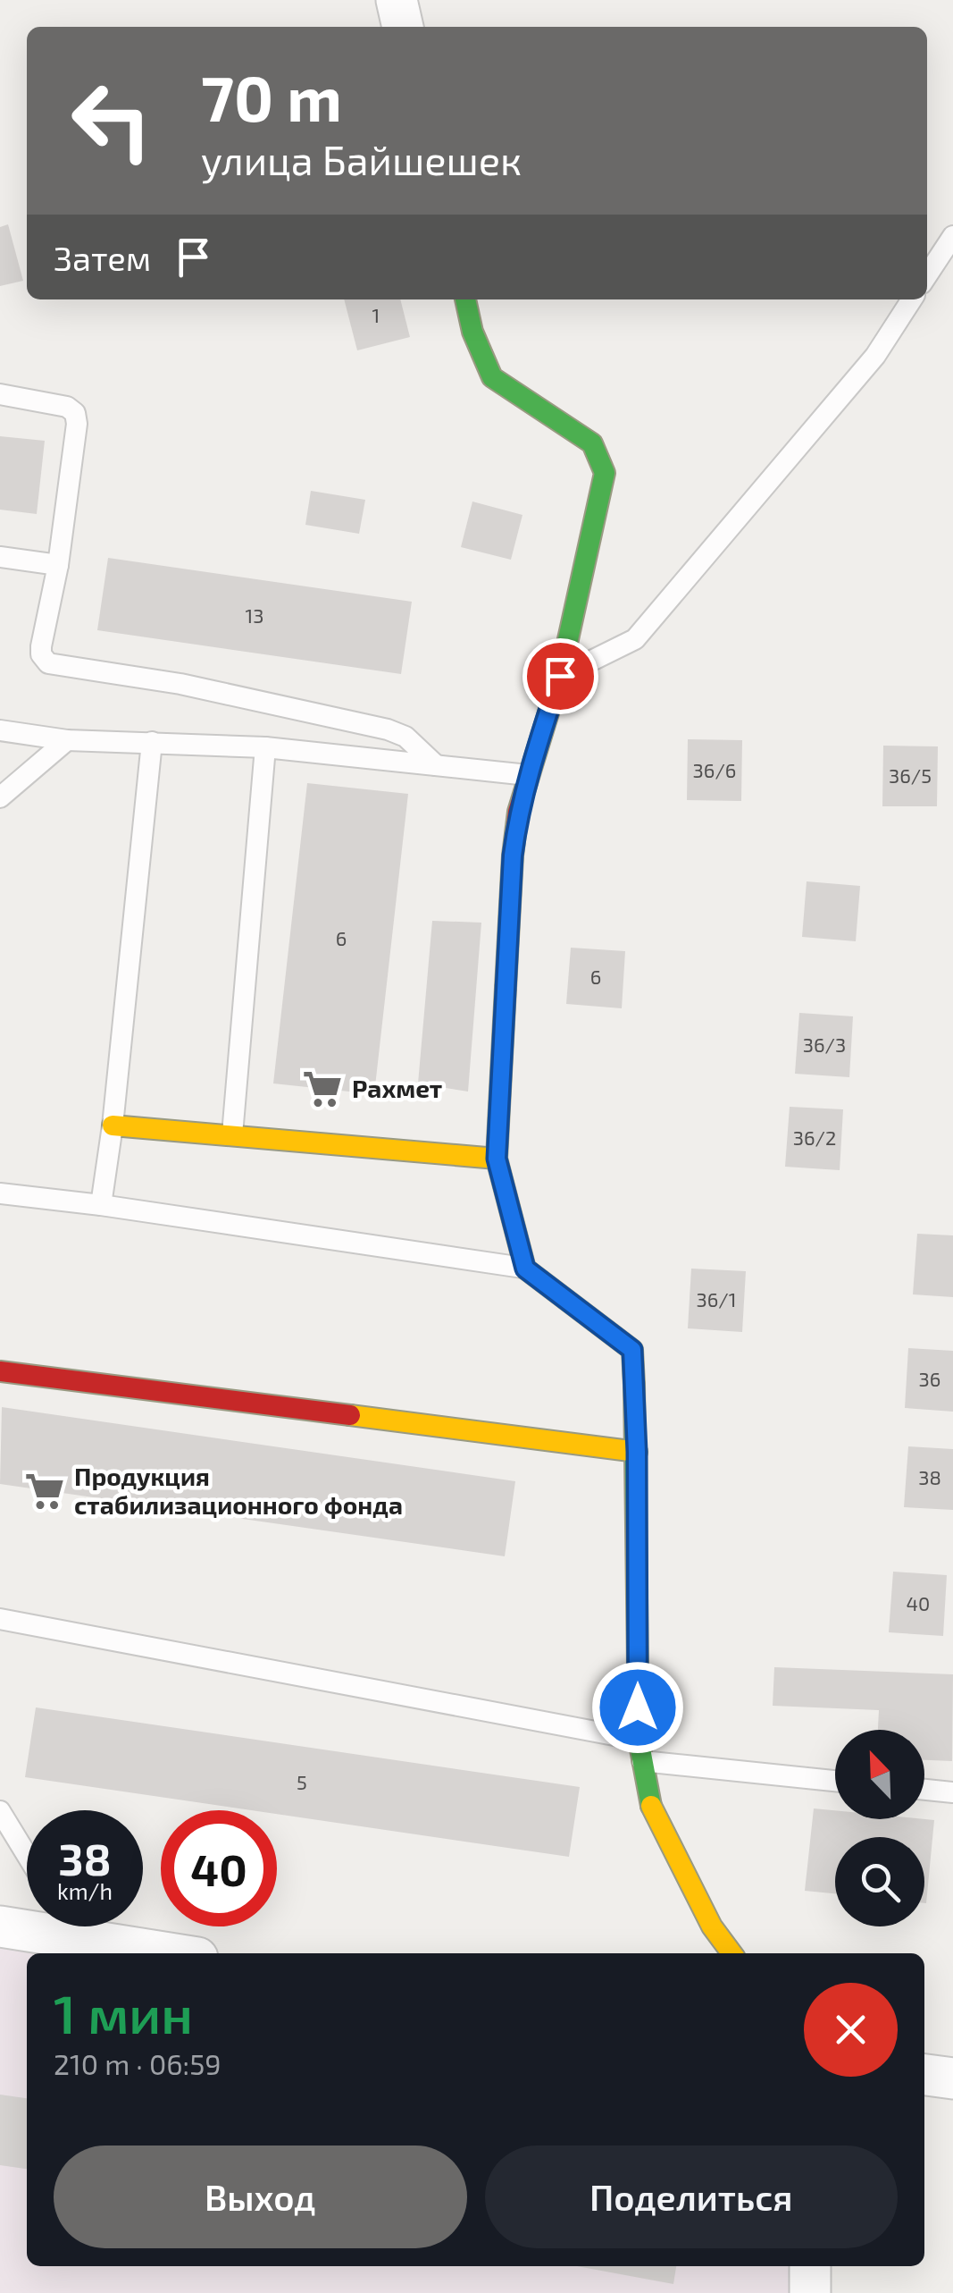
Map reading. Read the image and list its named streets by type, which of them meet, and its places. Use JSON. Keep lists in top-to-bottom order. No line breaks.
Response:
{"places":{"supermarket":["Рахмет","Продукция стабилизационного фонда"]},"house_numbers":["1","13","36/6","36/5","6","6","36/3","36/2","36/1","36","38","40","5"],"north":"top left","page":{"turn":["70 m","улица Байшешек"],"then":"Затем","speed":"38 km/h","limit":"40","heading":["1 мин","210 m · 06:59"],"buttons":["Выход","Поделиться"]}}
